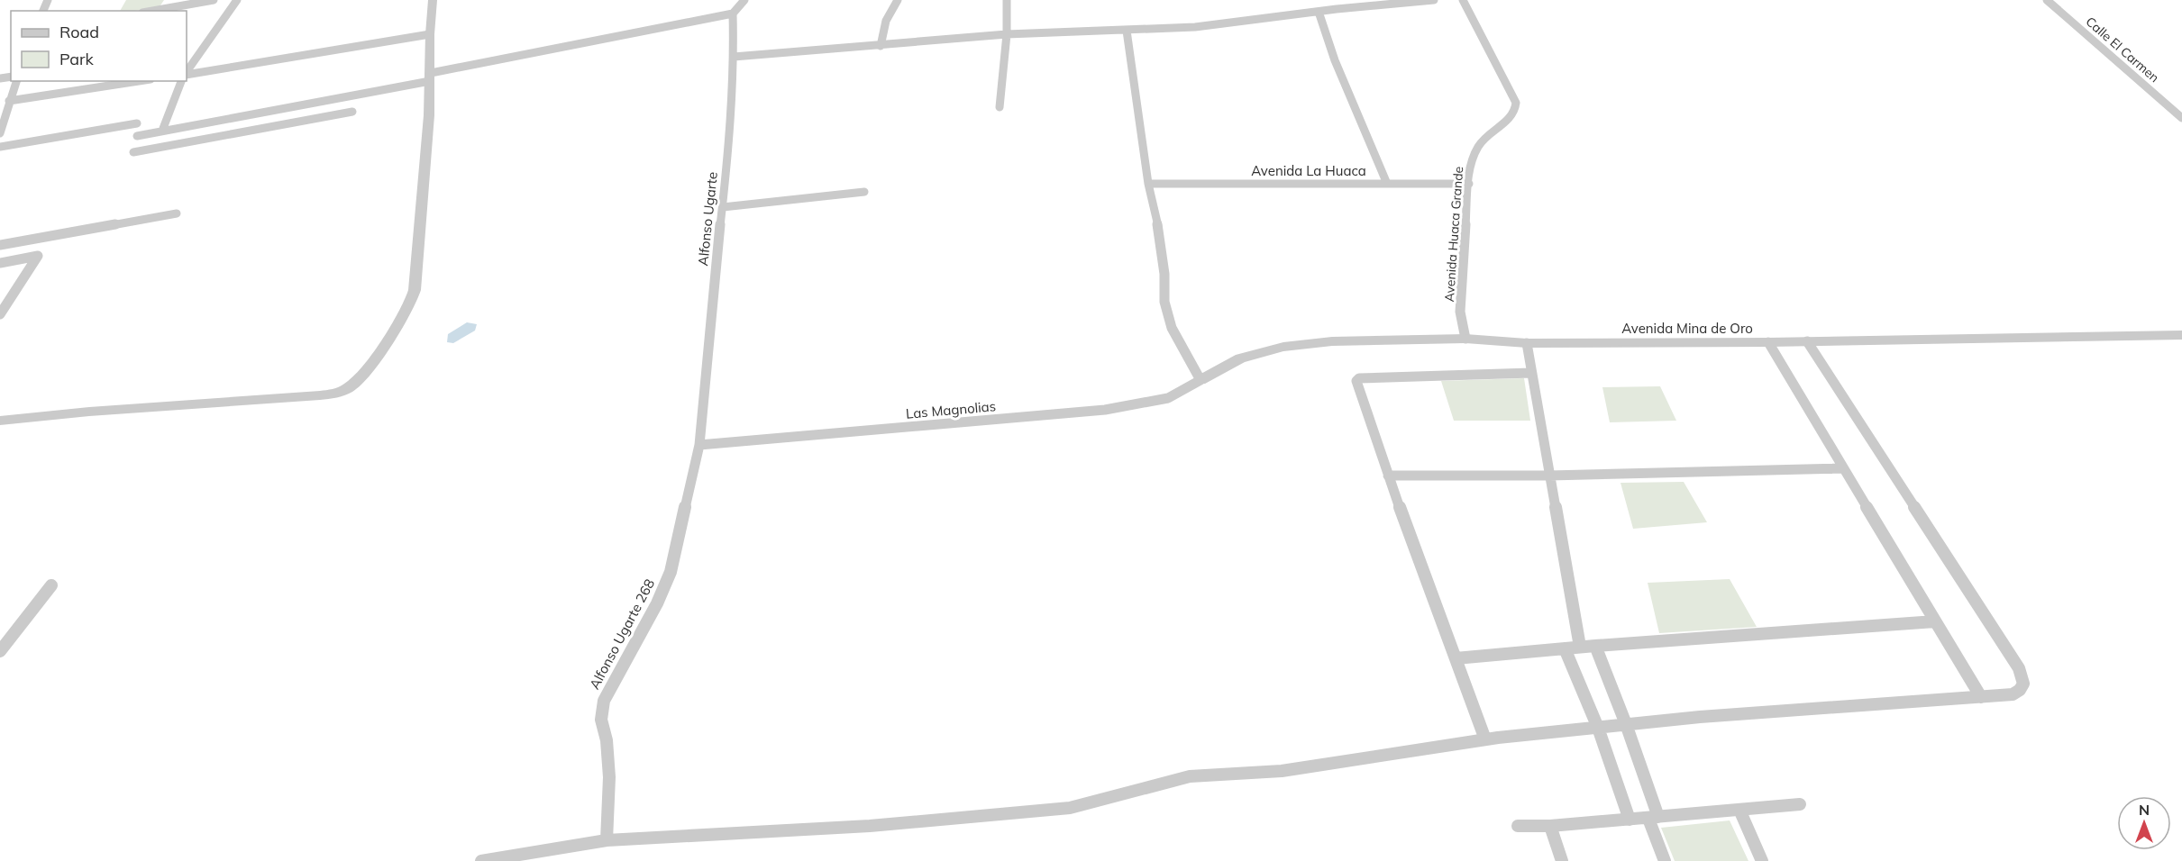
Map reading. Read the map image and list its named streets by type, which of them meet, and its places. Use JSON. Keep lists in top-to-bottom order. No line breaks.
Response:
{"streets":{"street":["Calle El Carmen","Avenida La Huaca","Alfonso Ugarte","Avenida Huaca Grande","Avenida Mina de Oro","Las Magnolias","Alfonso Ugarte 268"]},"crossings":[["Avenida La Huaca","Avenida Huaca Grande"],["Alfonso Ugarte","Las Magnolias"],["Alfonso Ugarte","Alfonso Ugarte 268"],["Avenida Huaca Grande","Avenida Mina de Oro"],["Avenida Mina de Oro","Las Magnolias"],["Las Magnolias","Alfonso Ugarte 268"]],"legend":["Road","Park"],"north":"top"}
